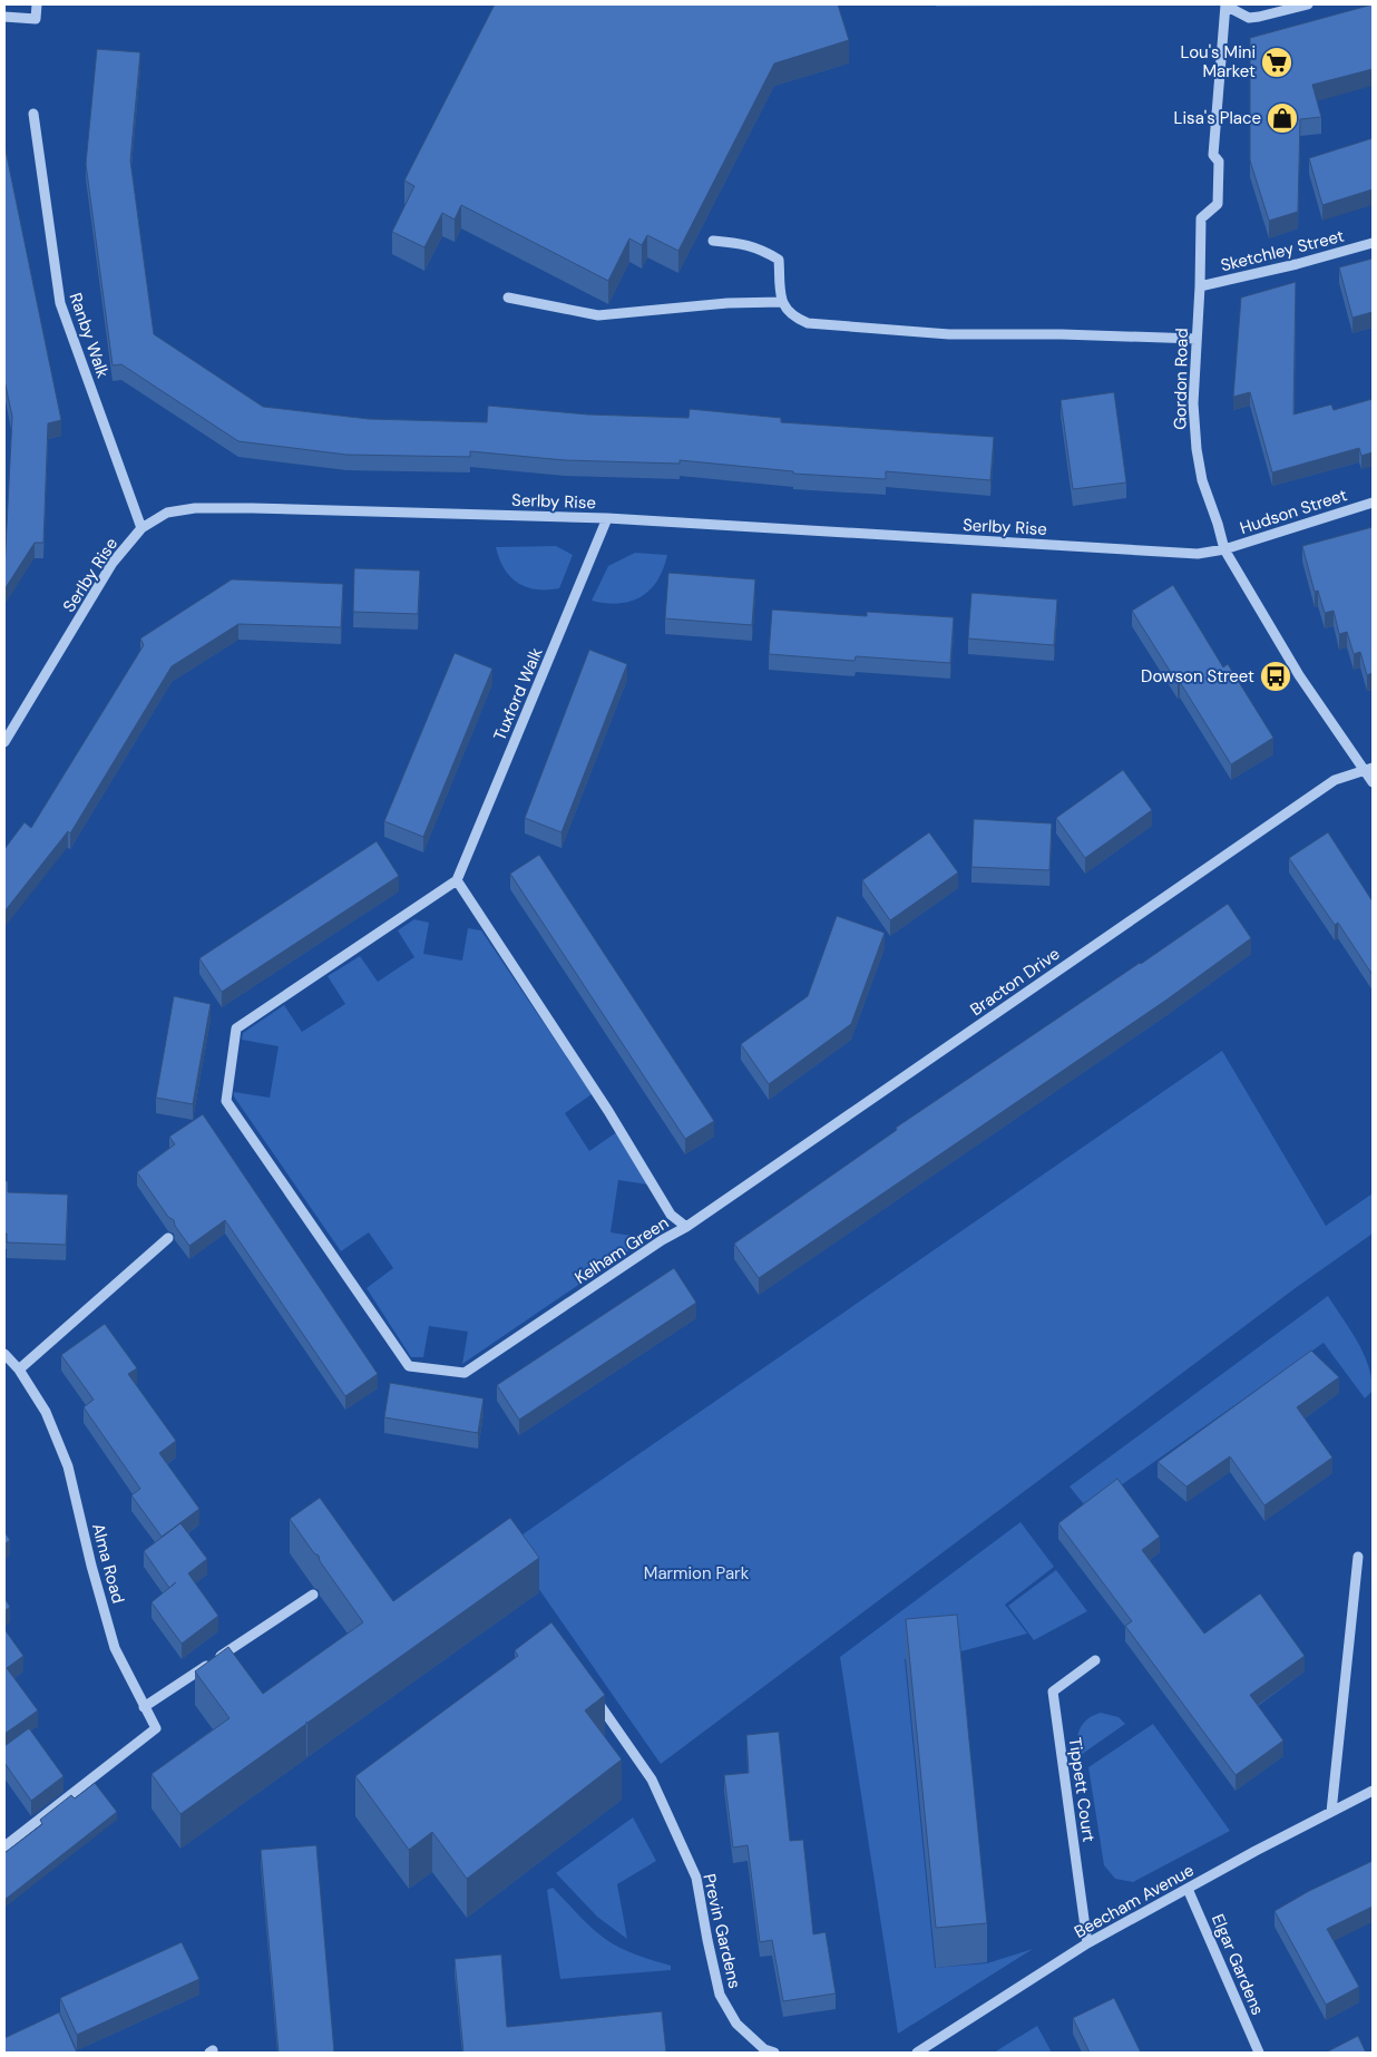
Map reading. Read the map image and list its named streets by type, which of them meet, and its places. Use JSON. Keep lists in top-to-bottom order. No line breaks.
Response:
{"streets":{"street":["Sketchley Street","Ranby Walk","Gordon Road","Serlby Rise","Hudson Street","Tuxford Walk","Bracton Drive","Kelham Green","Alma Road","Tippett Court","Beecham Avenue","Previn Gardens","Elgar Gardens"]},"crossings":[["Sketchley Street","Gordon Road"],["Ranby Walk","Serlby Rise"],["Gordon Road","Serlby Rise"],["Gordon Road","Hudson Street"],["Gordon Road","Bracton Drive"],["Serlby Rise","Hudson Street"],["Serlby Rise","Tuxford Walk"],["Tuxford Walk","Kelham Green"],["Bracton Drive","Kelham Green"],["Tippett Court","Beecham Avenue"],["Beecham Avenue","Elgar Gardens"]],"parks":["Marmion Park"],"places":{"supermarket":["Lou's Mini Market"],"shop":["Lisa's Place"],"bus stop":["Dowson Street"]}}
